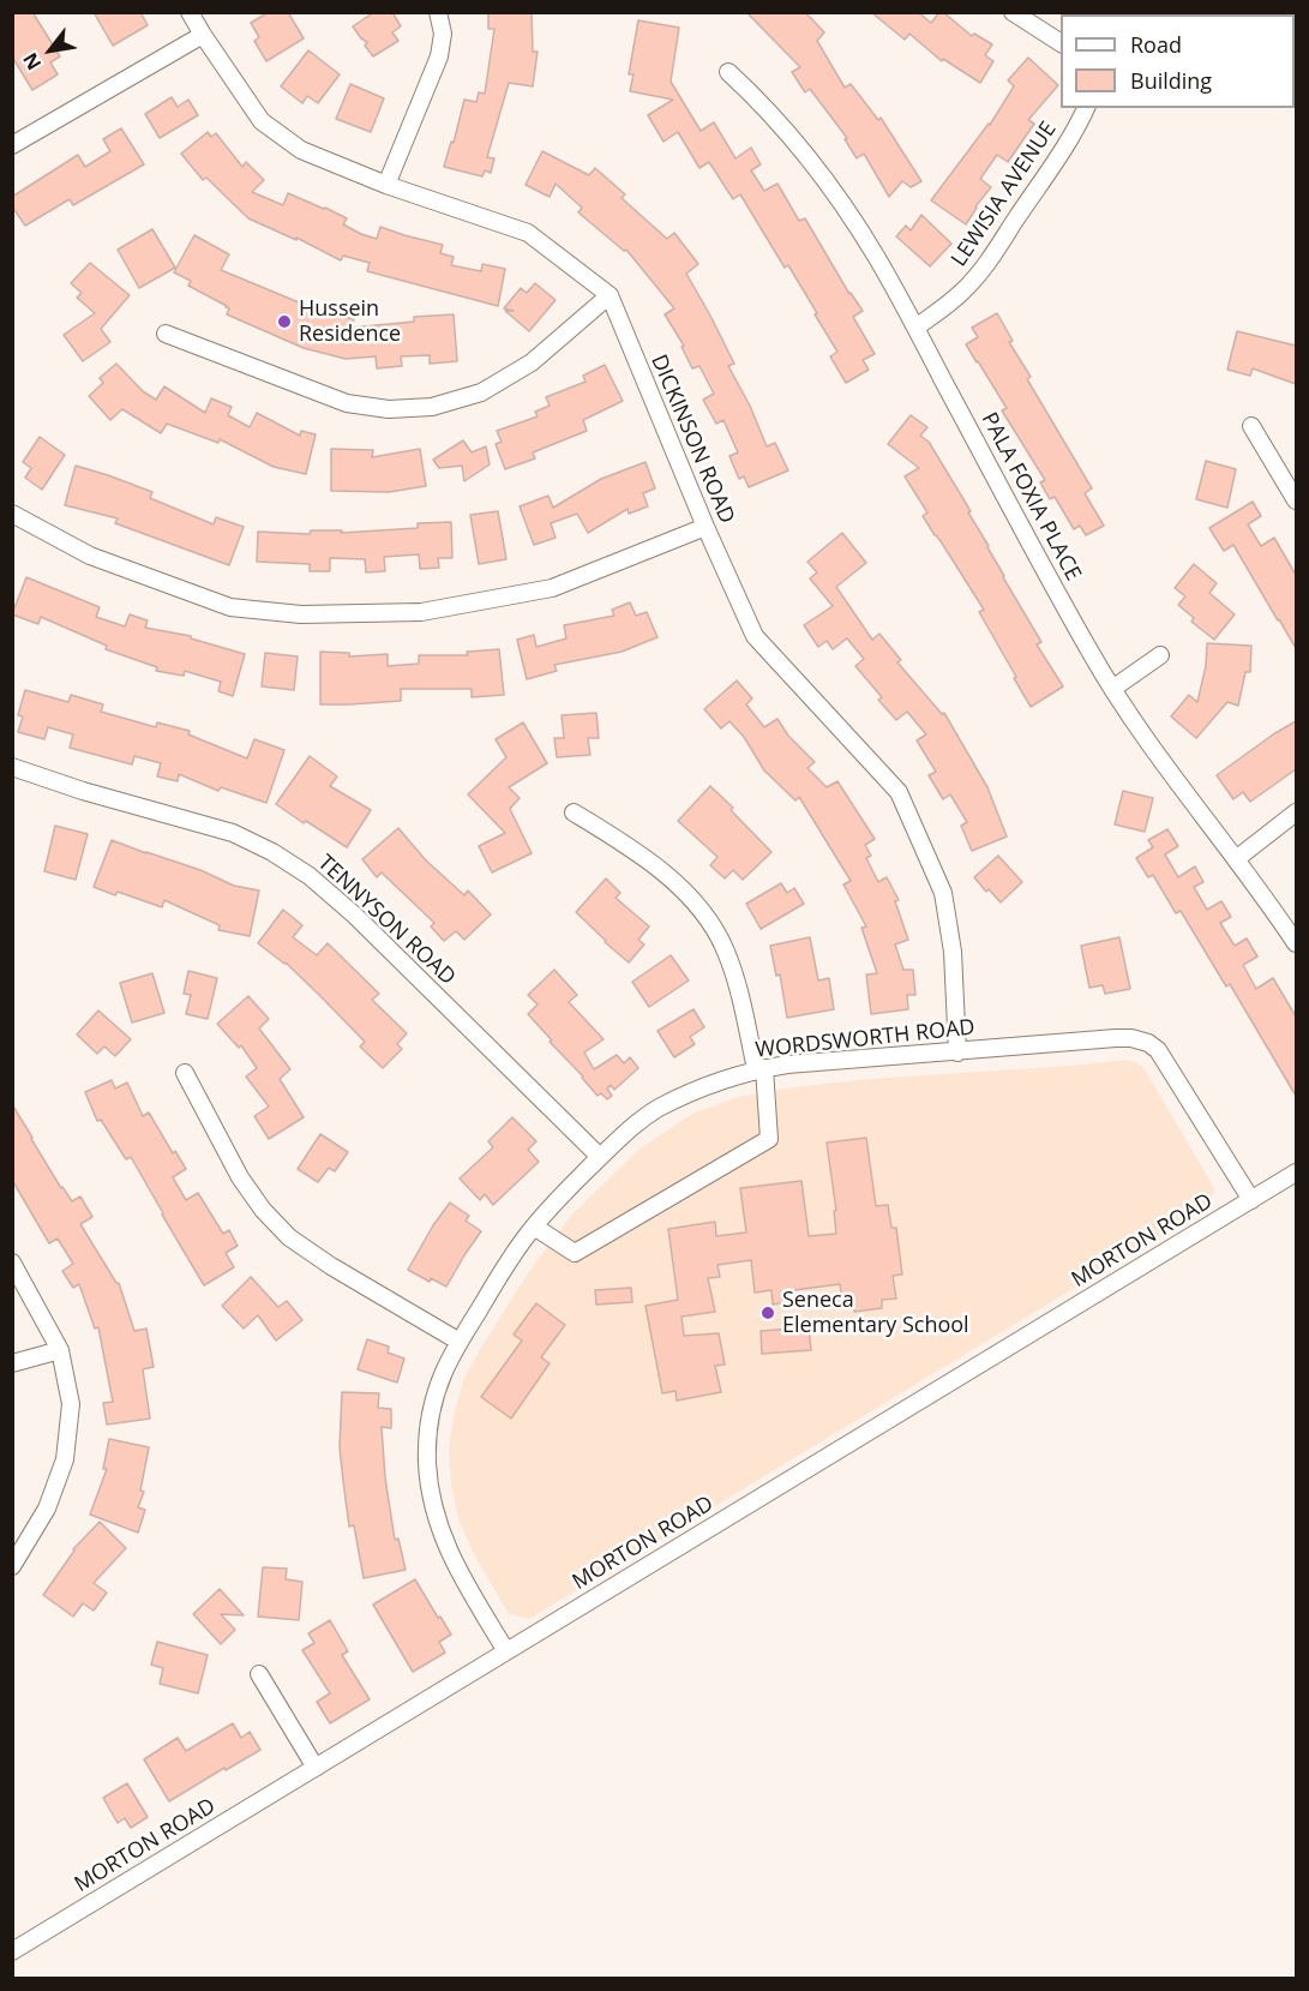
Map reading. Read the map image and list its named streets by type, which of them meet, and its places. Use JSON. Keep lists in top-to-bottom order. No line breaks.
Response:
{"streets":{"street":["LEWISIA AVENUE","DICKINSON ROAD","PALA FOXIA PLACE","TENNYSON ROAD","WORDSWORTH ROAD","MORTON ROAD"]},"crossings":[["LEWISIA AVENUE","PALA FOXIA PLACE"],["DICKINSON ROAD","WORDSWORTH ROAD"],["TENNYSON ROAD","WORDSWORTH ROAD"],["WORDSWORTH ROAD","MORTON ROAD"]],"places":["Hussein Residence","Seneca Elementary School"],"legend":["Road","Building"],"north":"bottom left"}
